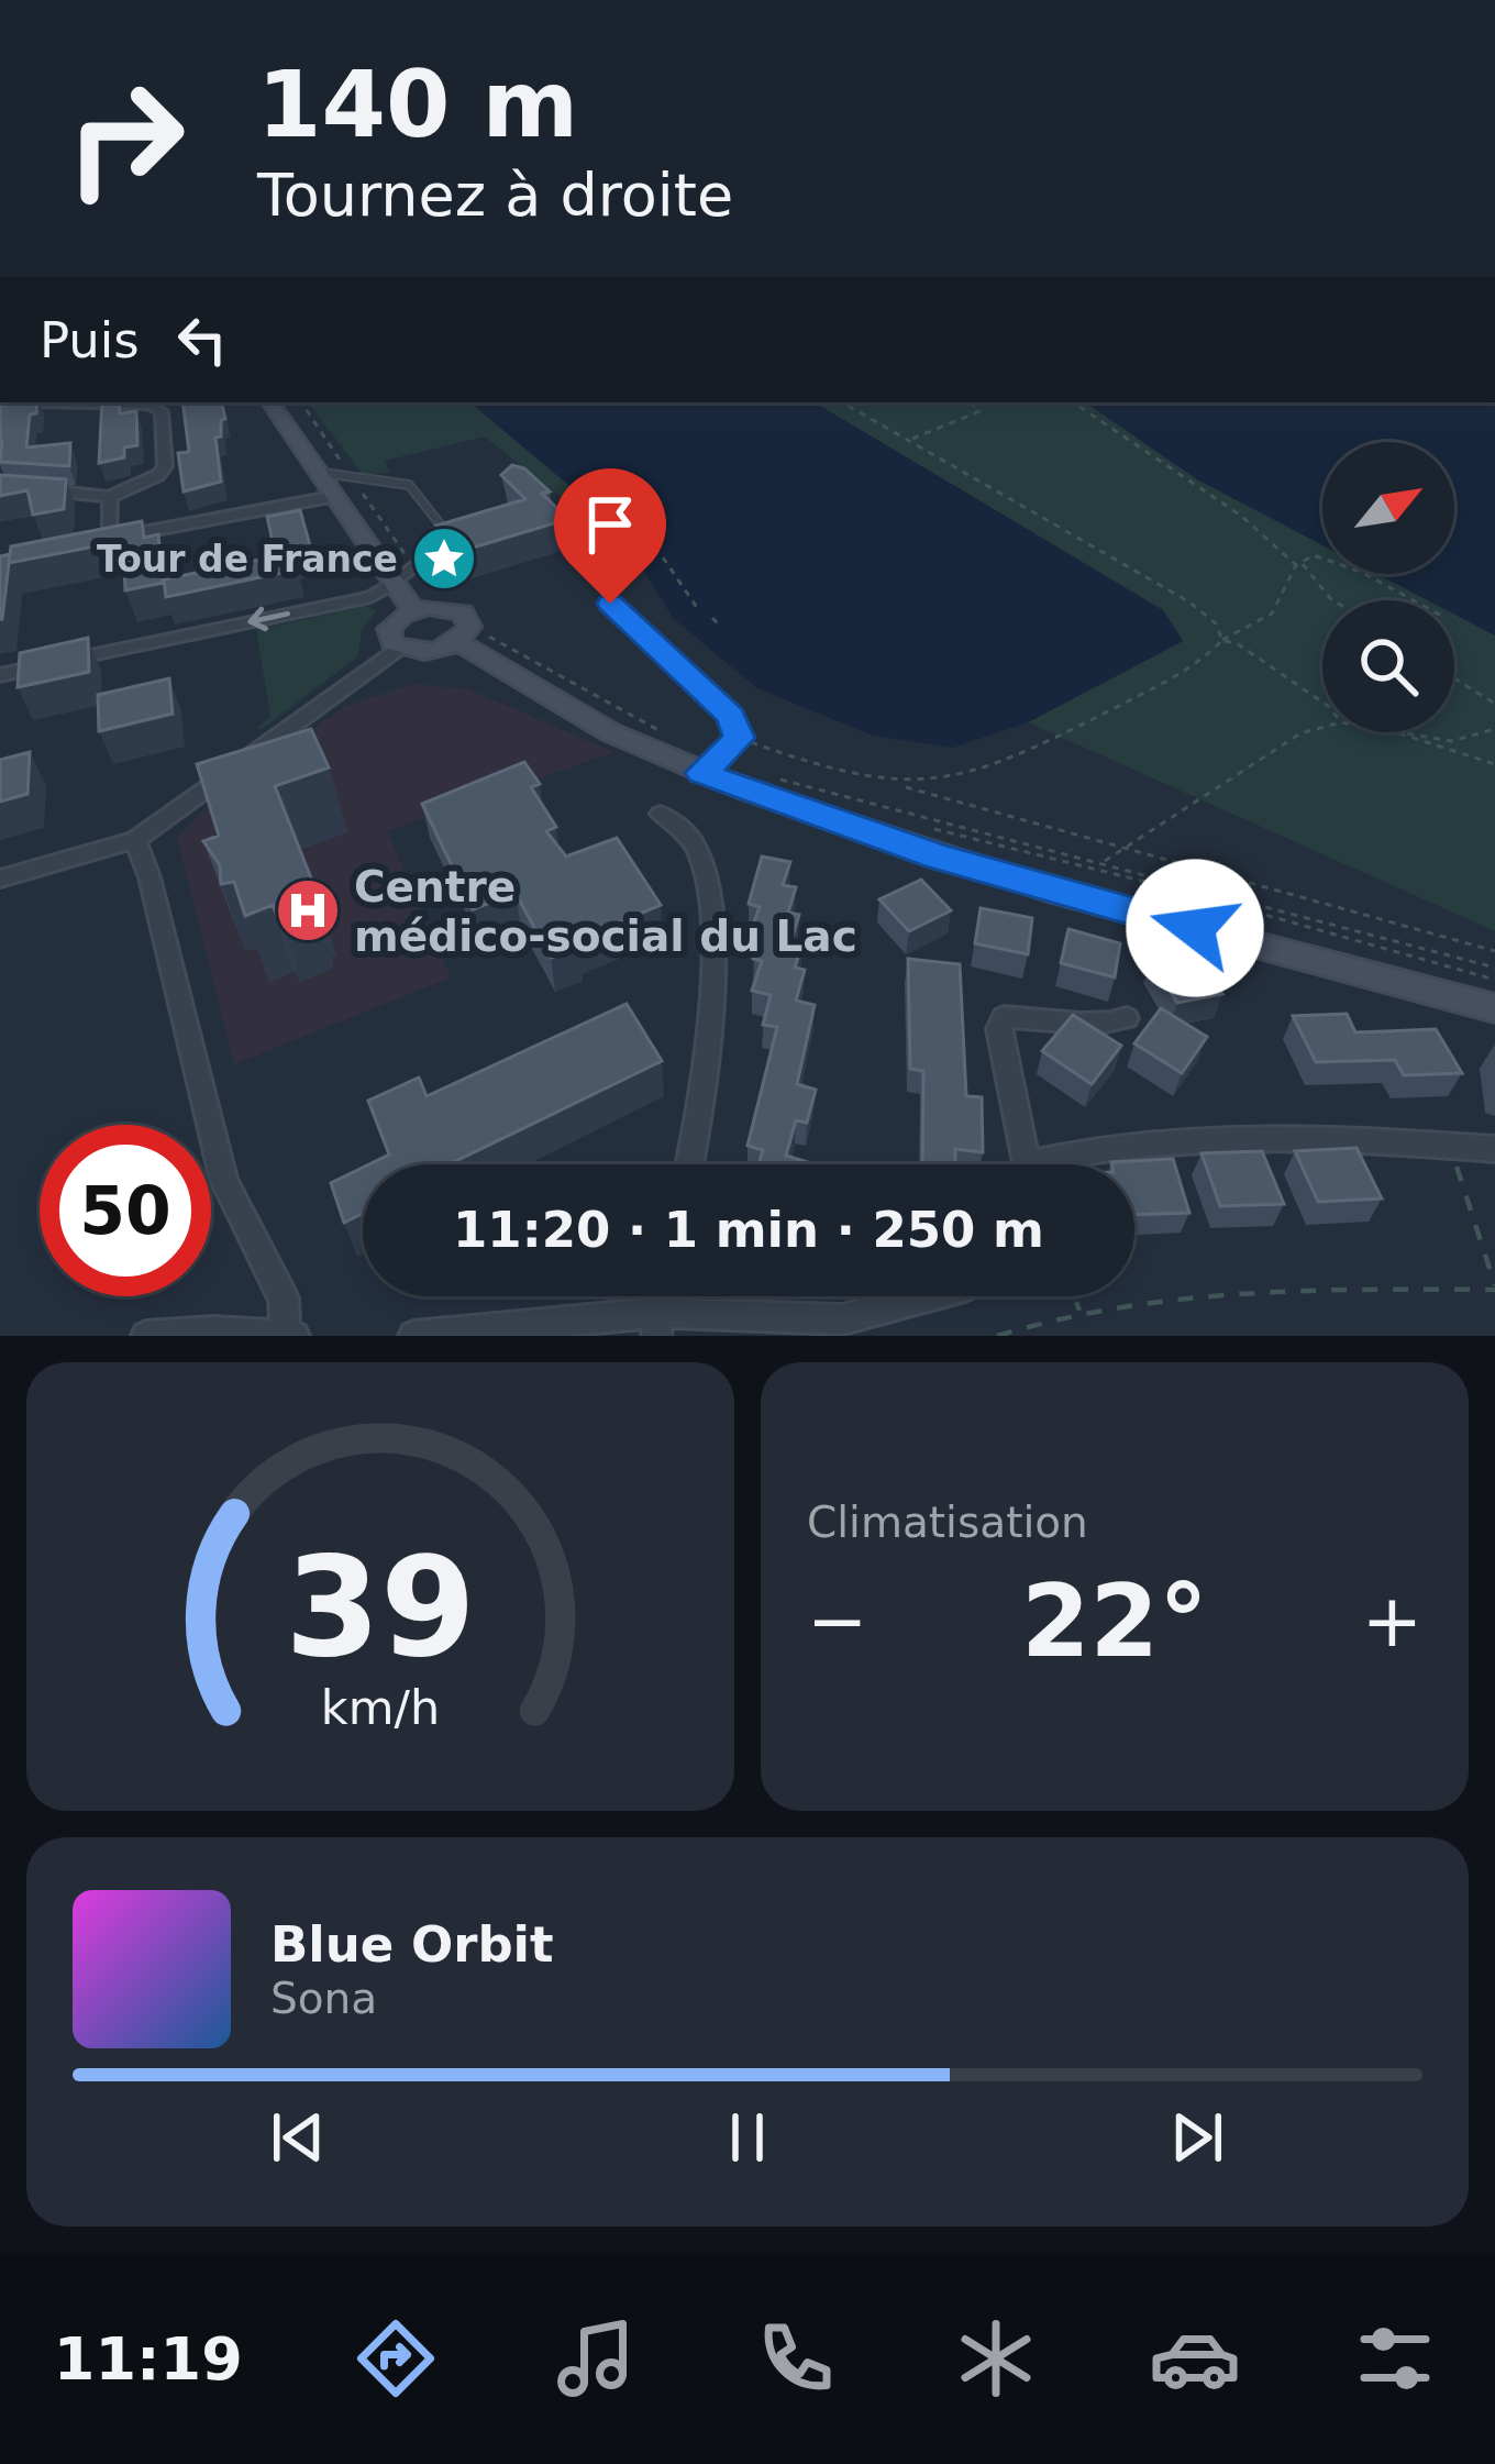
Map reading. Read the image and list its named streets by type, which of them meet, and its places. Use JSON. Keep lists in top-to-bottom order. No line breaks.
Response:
{"places":{"place":["Tour de France"],"hospital":["Centre médico-social du Lac"]},"north":"top right","page":{"turn":["140 m","Tournez à droite"],"then":"Puis","limit":"50","trip":"11:20 · 1 min · 250 m","tile":"Climatisation","heat":["−","22°","+"],"song":["Blue Orbit","Sona"],"tabs":"11:19","gauge":["39","km/h"]}}
